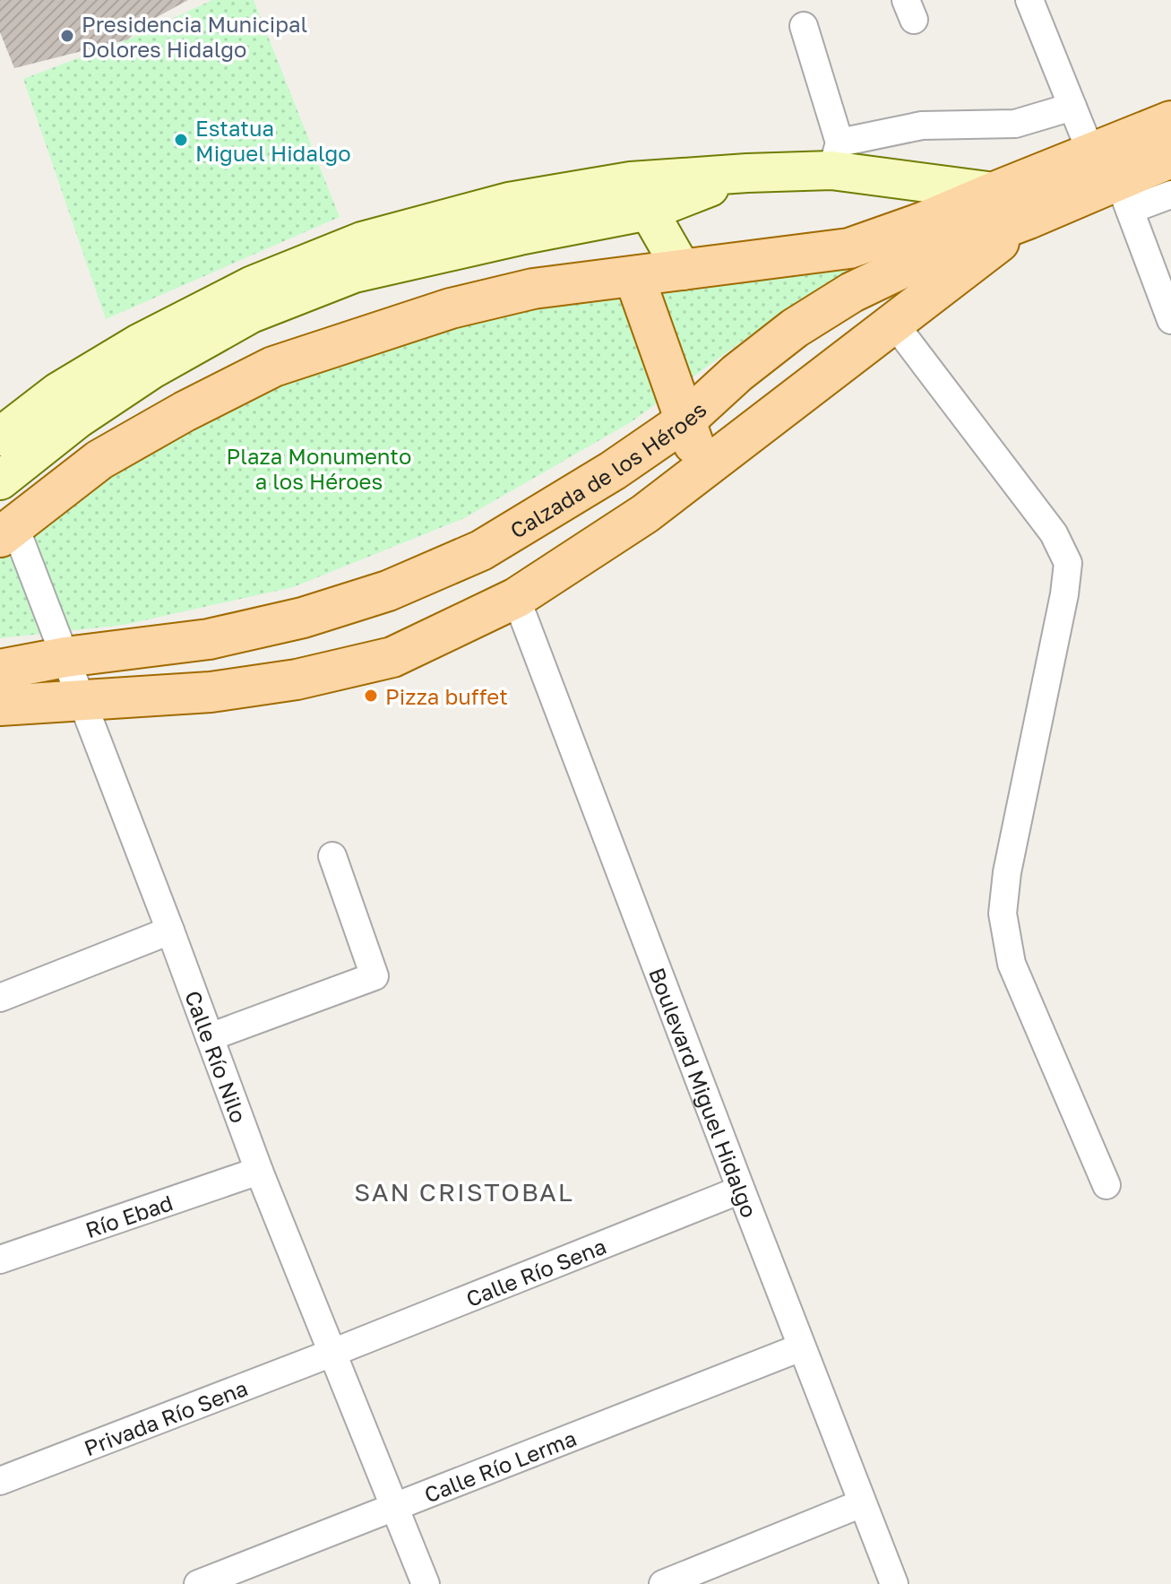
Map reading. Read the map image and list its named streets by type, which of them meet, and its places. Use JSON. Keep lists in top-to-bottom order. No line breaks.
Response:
{"streets":{"main road":["Calzada de los Héroes"],"street":["Calle Río Nilo","Boulevard Miguel Hidalgo","Río Ebad","Calle Río Sena","Privada Río Sena","Calle Río Lerma"]},"crossings":[["Calzada de los Héroes","Calle Río Nilo"],["Calle Río Nilo","Río Ebad"],["Calle Río Nilo","Calle Río Sena"],["Calle Río Nilo","Privada Río Sena"],["Calle Río Nilo","Calle Río Lerma"],["Boulevard Miguel Hidalgo","Calle Río Sena"],["Boulevard Miguel Hidalgo","Calle Río Lerma"],["Calle Río Sena","Privada Río Sena"]],"districts":["SAN CRISTOBAL"],"parks":["Plaza Monumento a los Héroes"],"places":["Presidencia Municipal Dolores Hidalgo","Estatua Miguel Hidalgo","Pizza buffet"]}
